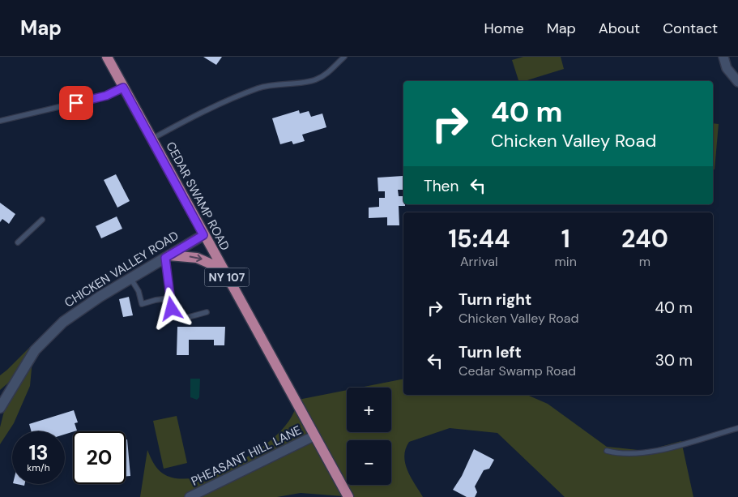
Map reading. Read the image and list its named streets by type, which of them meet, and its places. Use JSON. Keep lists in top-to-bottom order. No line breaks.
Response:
{"streets":{"main road":["CEDAR SWAMP ROAD","CHICKEN VALLEY ROAD","NY 107"],"street":["PHEASANT HILL LANE"]},"crossings":[["CEDAR SWAMP ROAD","CHICKEN VALLEY ROAD"],["CEDAR SWAMP ROAD","PHEASANT HILL LANE"]],"page":{"header":"Map","nav":["Home","Map","About","Contact"],"turn":["40 m","Chicken Valley Road"],"then":"Then","eta":["15:44","Arrival","1","min","240","m"],"list":[{"name":"Turn right","note":"Chicken Valley Road","value":"40 m"},{"name":"Turn left","note":"Cedar Swamp Road","value":"30 m"}],"map_buttons":["+","−"],"speed":"13 km/h","limit":"20"}}
